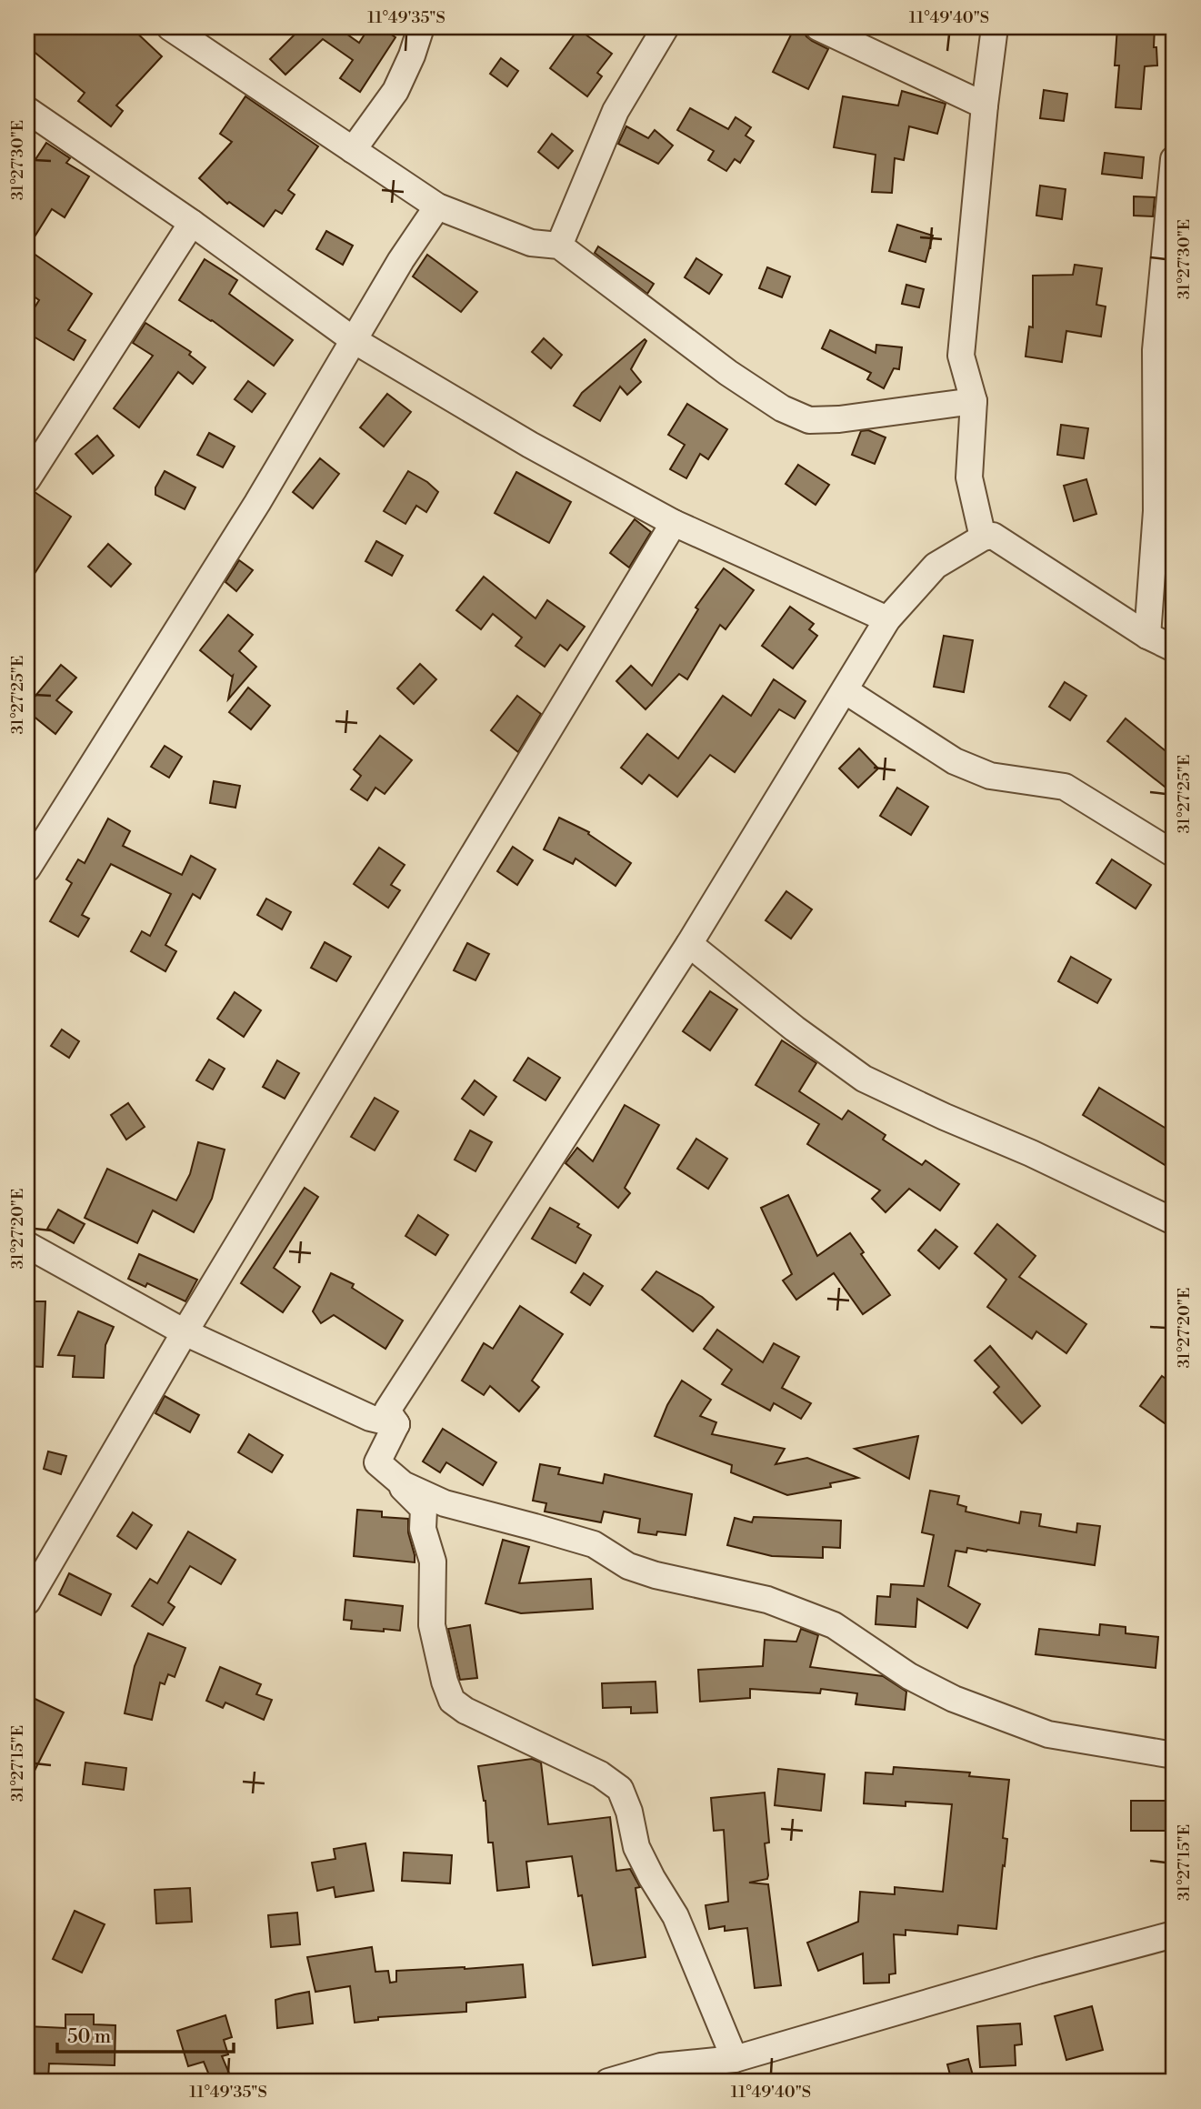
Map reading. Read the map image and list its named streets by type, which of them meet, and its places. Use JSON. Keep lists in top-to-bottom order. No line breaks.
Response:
{"scale_bar":"50 m","coordinates":["11°49'35\"S","11°49'40\"S","31°27'30\"E","31°27'25\"E","31°27'20\"E","31°27'15\"E"]}
